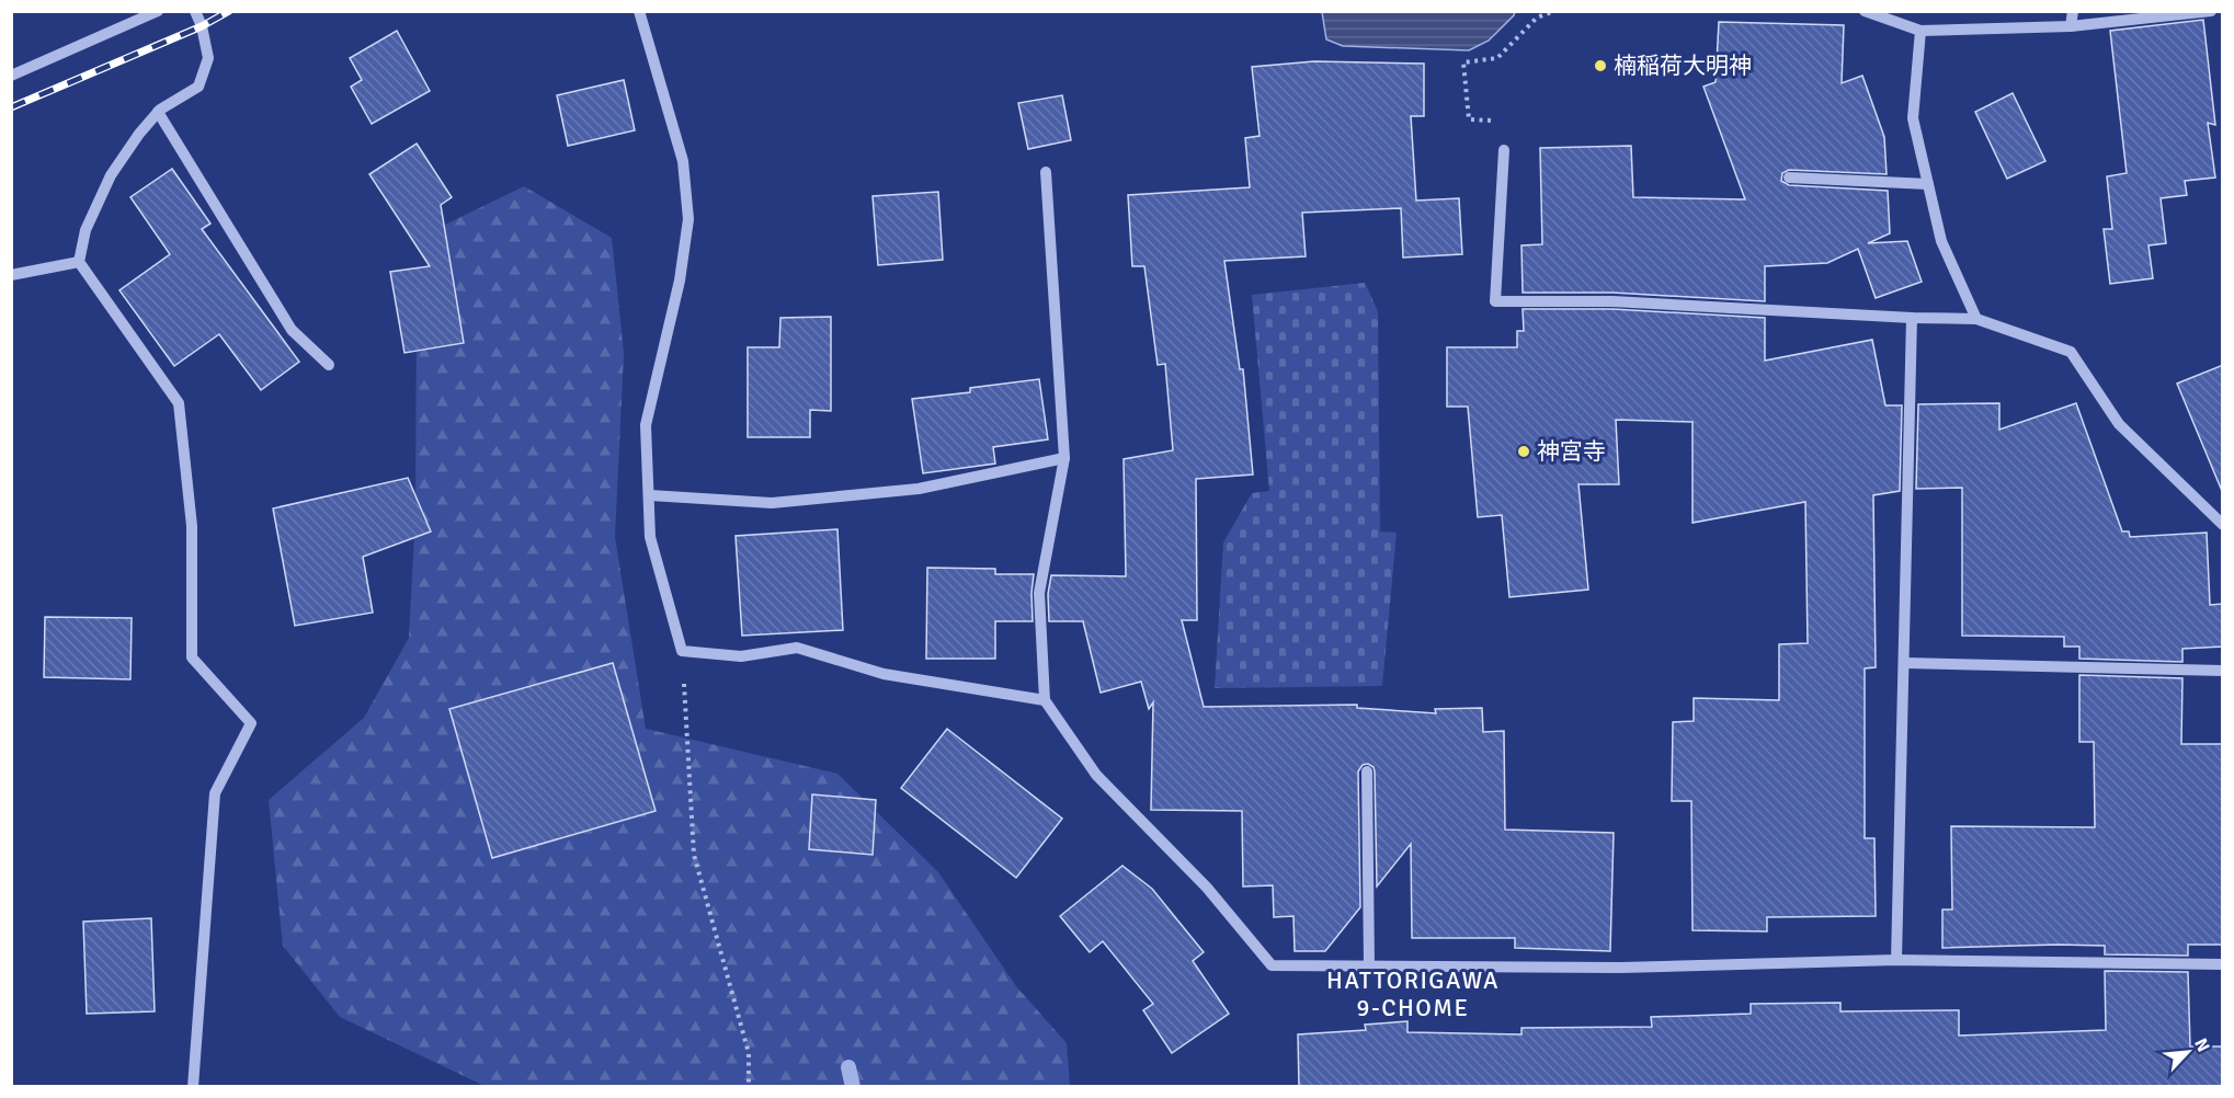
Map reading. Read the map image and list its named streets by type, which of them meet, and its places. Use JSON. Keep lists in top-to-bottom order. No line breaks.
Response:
{"districts":["HATTORIGAWA 9-CHOME"],"places":["楠稲荷大明神","神宮寺"],"north":"top right"}
